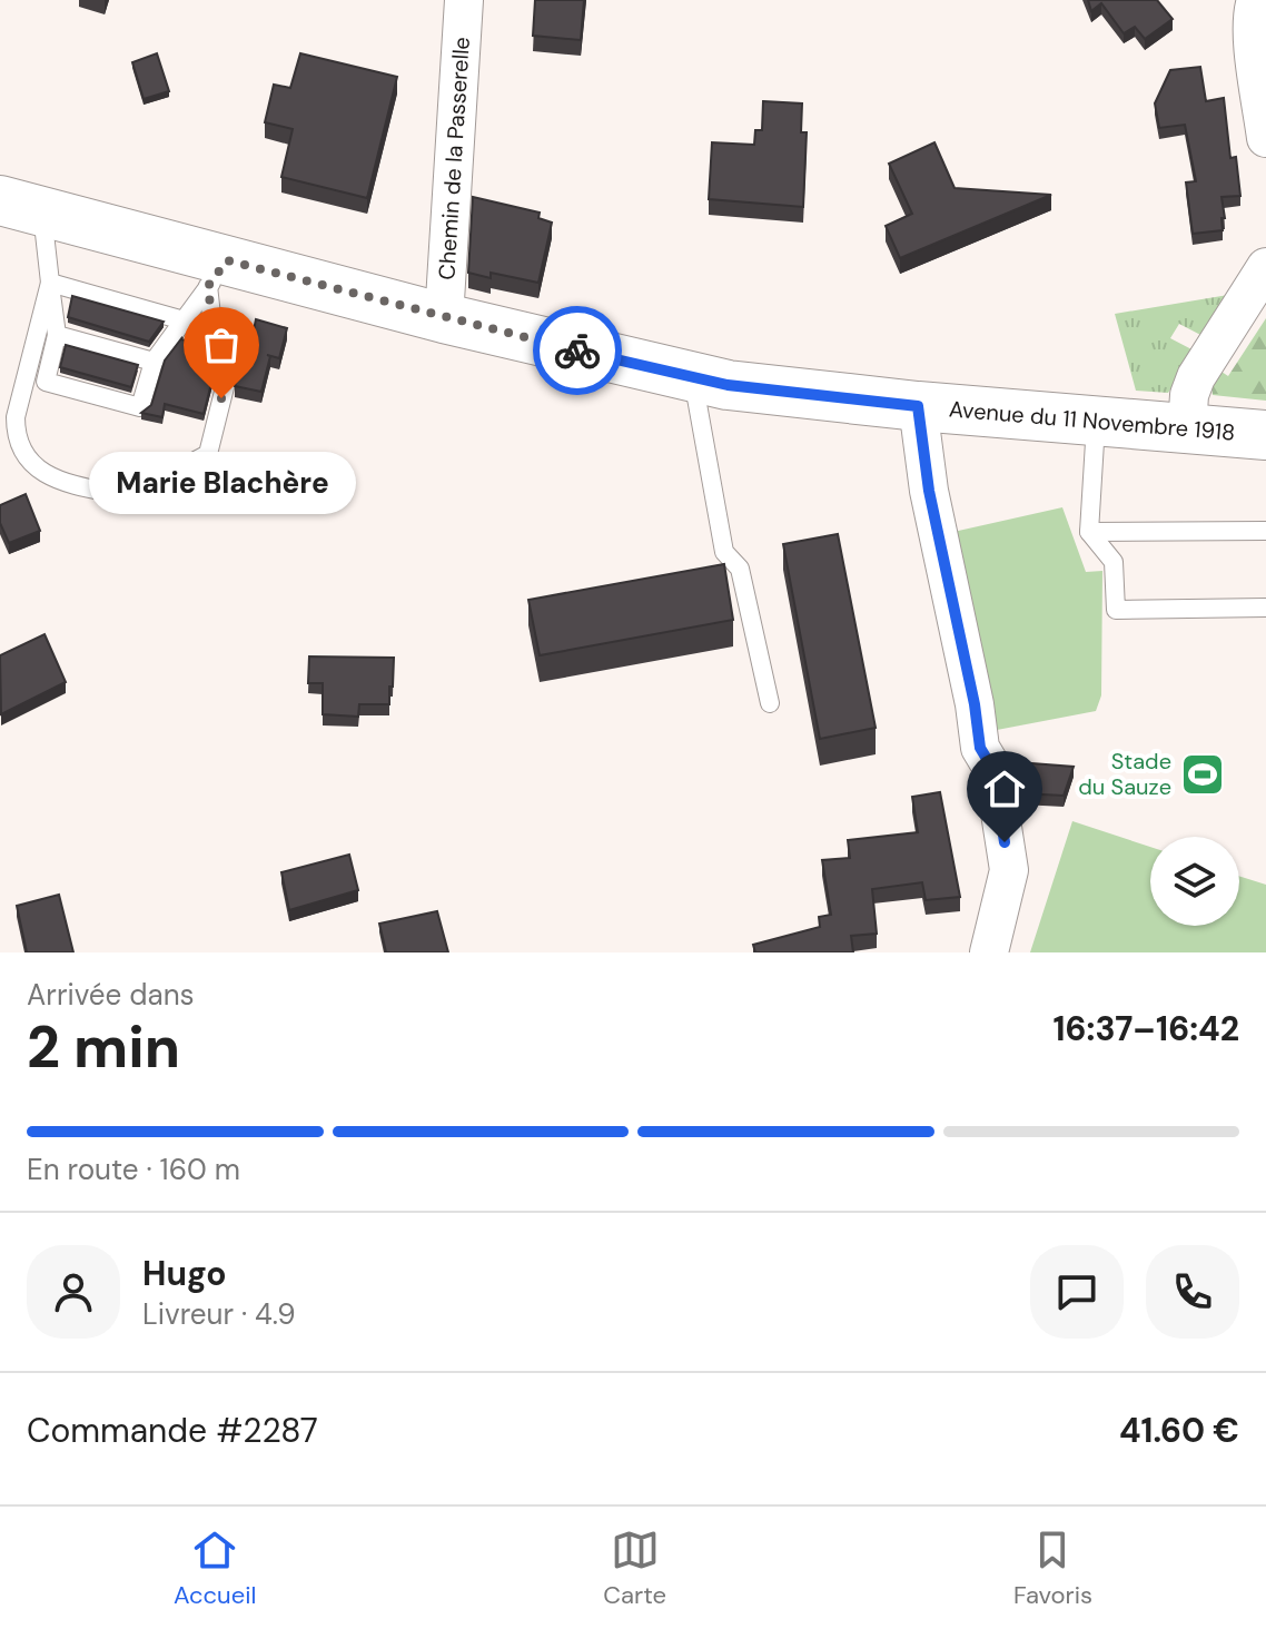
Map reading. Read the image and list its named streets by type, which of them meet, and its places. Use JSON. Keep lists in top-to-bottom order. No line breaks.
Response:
{"streets":{"main road":["Avenue du 11 Novembre 1918"],"street":["Chemin de la Passerelle"]},"crossings":[["Chemin de la Passerelle","Avenue du 11 Novembre 1918"]],"places":{"other":["Marie Blachère"],"sports":["Stade du Sauze"]},"page":{"bubble":"Marie Blachère","heading":["2 min","Arrivée dans","16:37–16:42"],"panel":["Hugo","Livreur · 4.9","Commande #2287","41.60 €"],"bar":"En route · 160 m","tabs":["Accueil","Carte","Favoris"]}}
